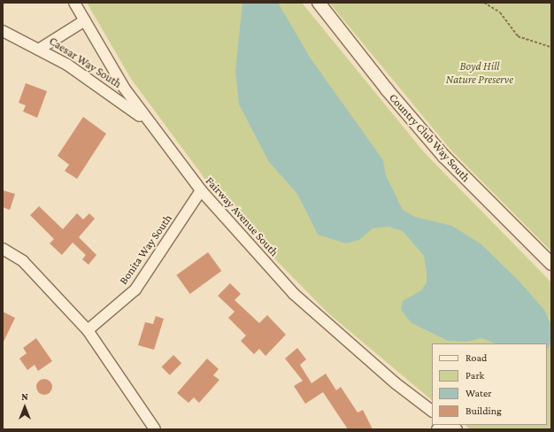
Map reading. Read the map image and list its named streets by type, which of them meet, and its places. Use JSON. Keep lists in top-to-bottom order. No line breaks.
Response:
{"streets":{"street":["Caesar Way South","Country Club Way South","Fairway Avenue South","Bonita Way South"]},"crossings":[["Caesar Way South","Fairway Avenue South"],["Fairway Avenue South","Bonita Way South"]],"parks":["Boyd Hill Nature Preserve"],"legend":["Road","Park","Water","Building"],"north":"top"}
